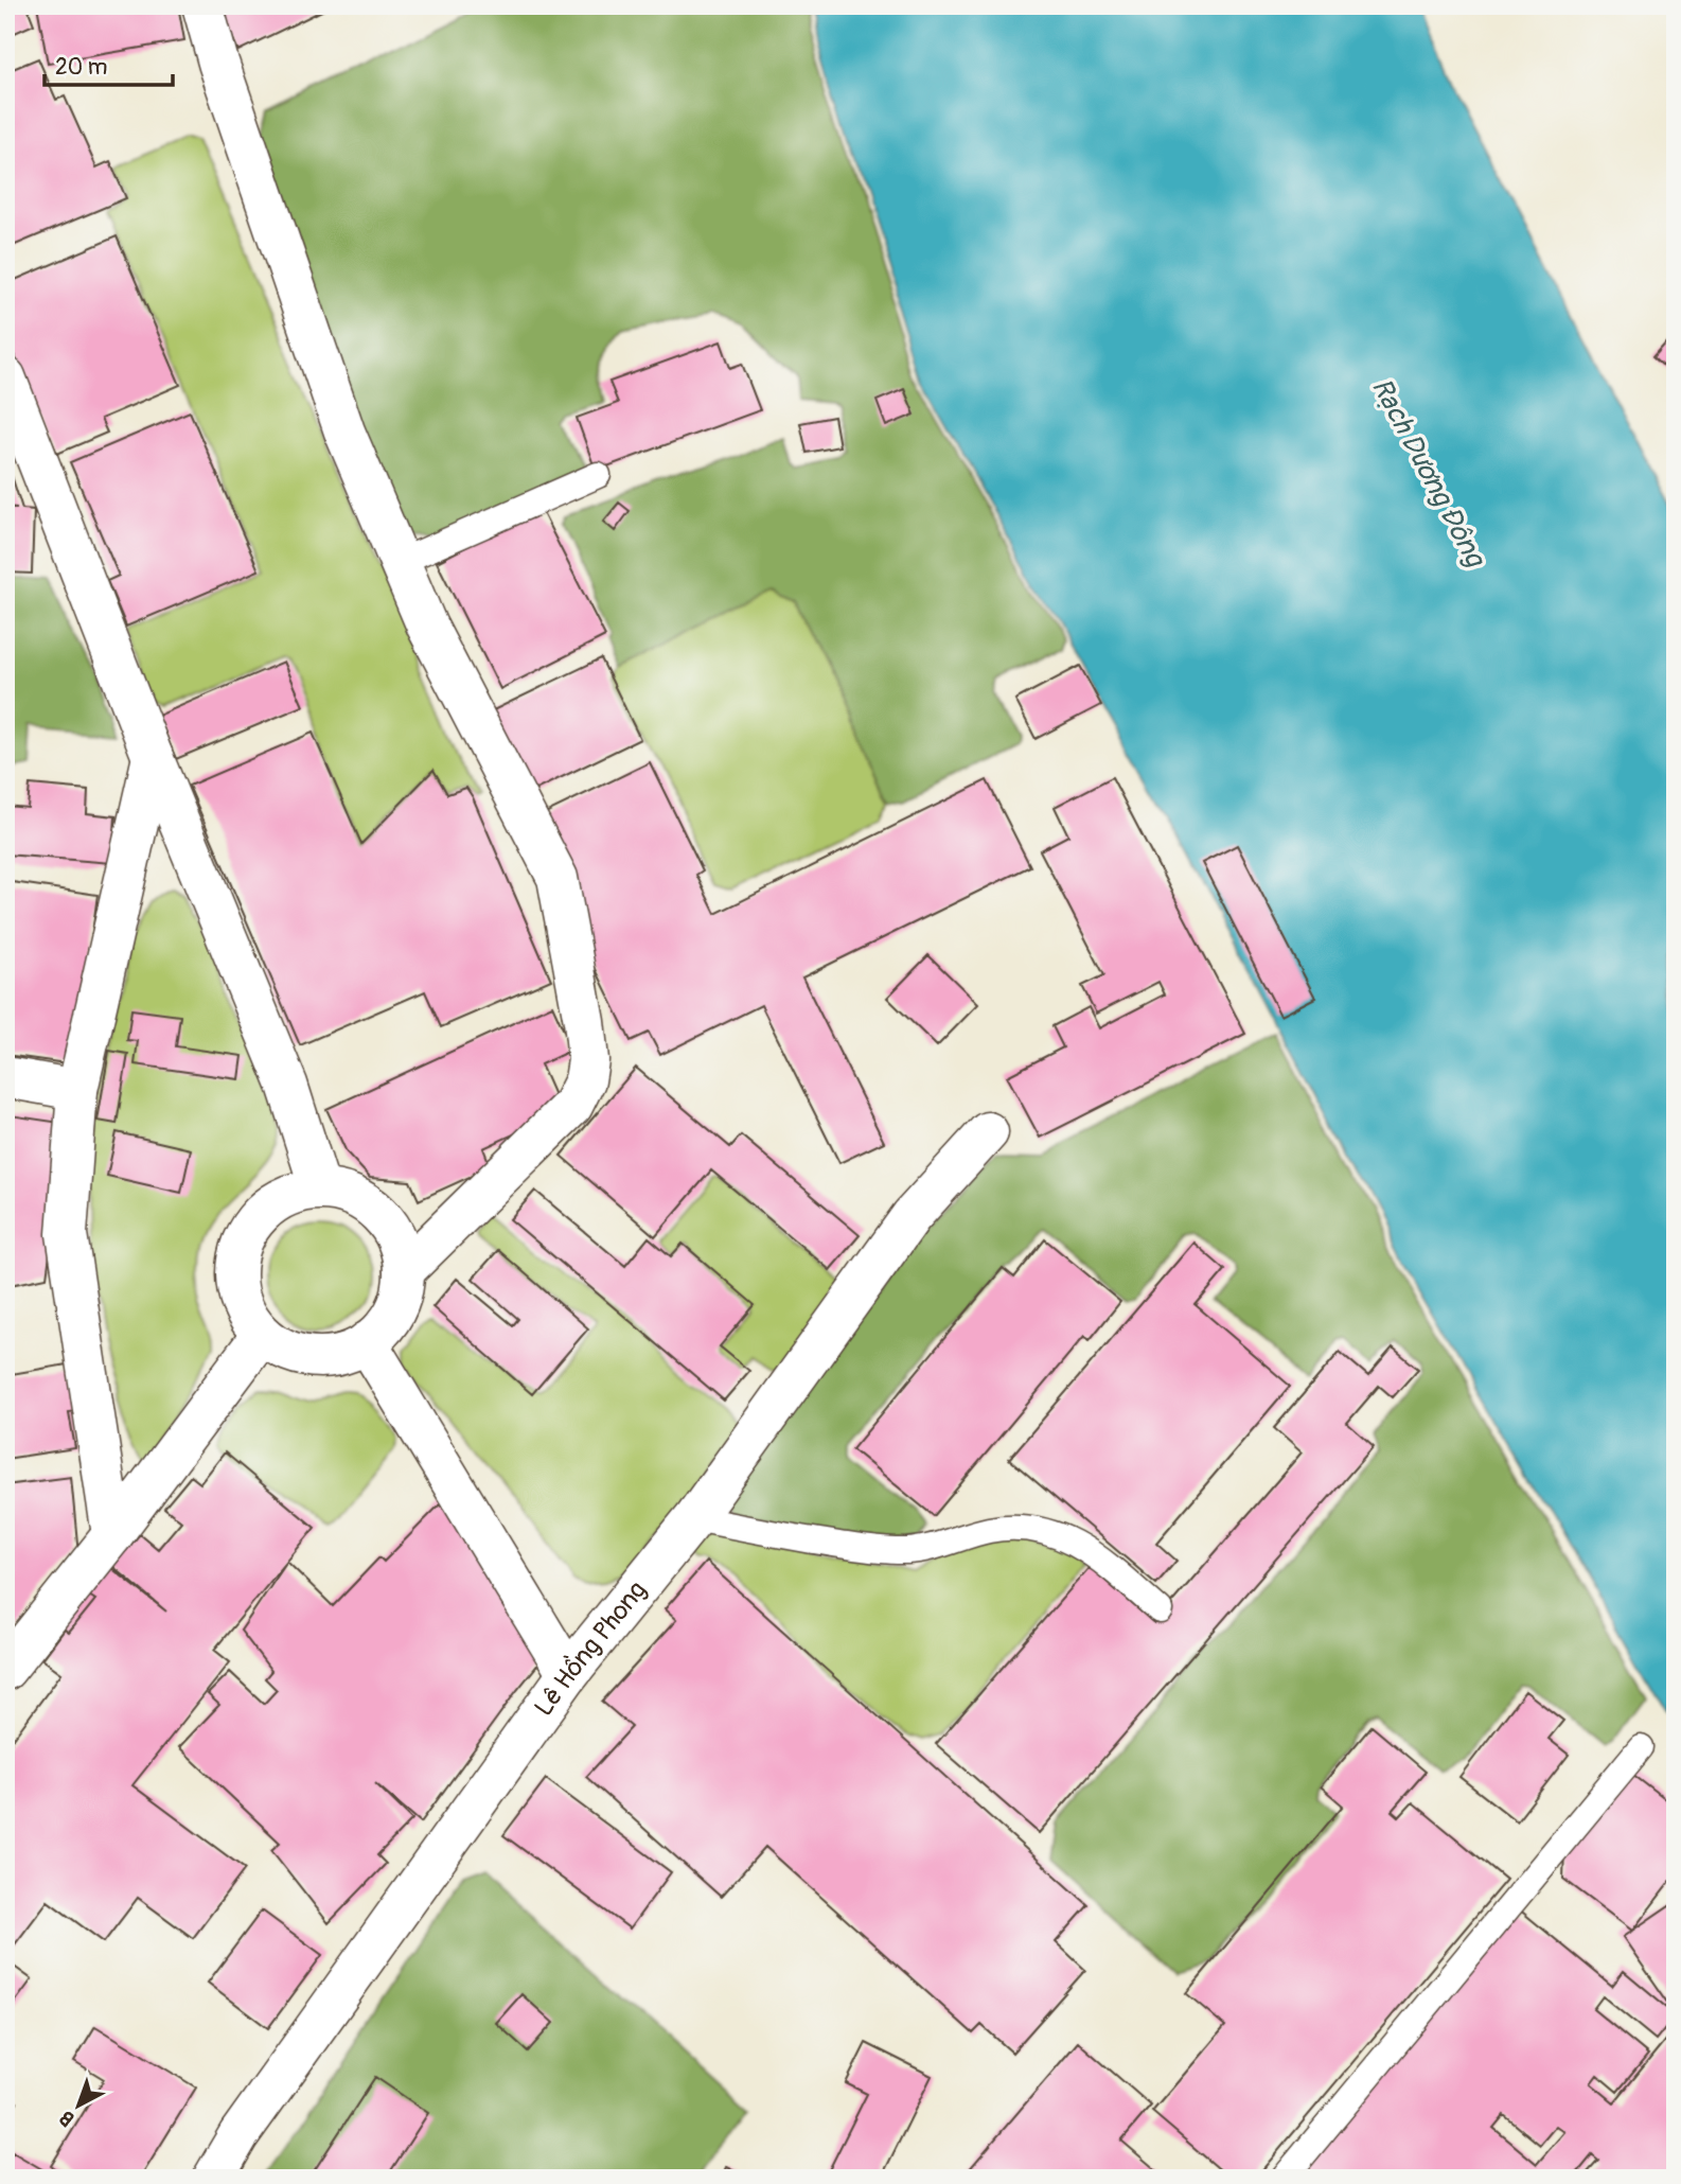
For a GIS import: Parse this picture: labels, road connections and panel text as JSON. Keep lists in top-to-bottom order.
{
  "streets": {
    "street": ["Lê Hồng Phong"]
  },
  "water": ["Rạch Dương Đông"],
  "scale_bar": "20 m",
  "north": "bottom left"
}
